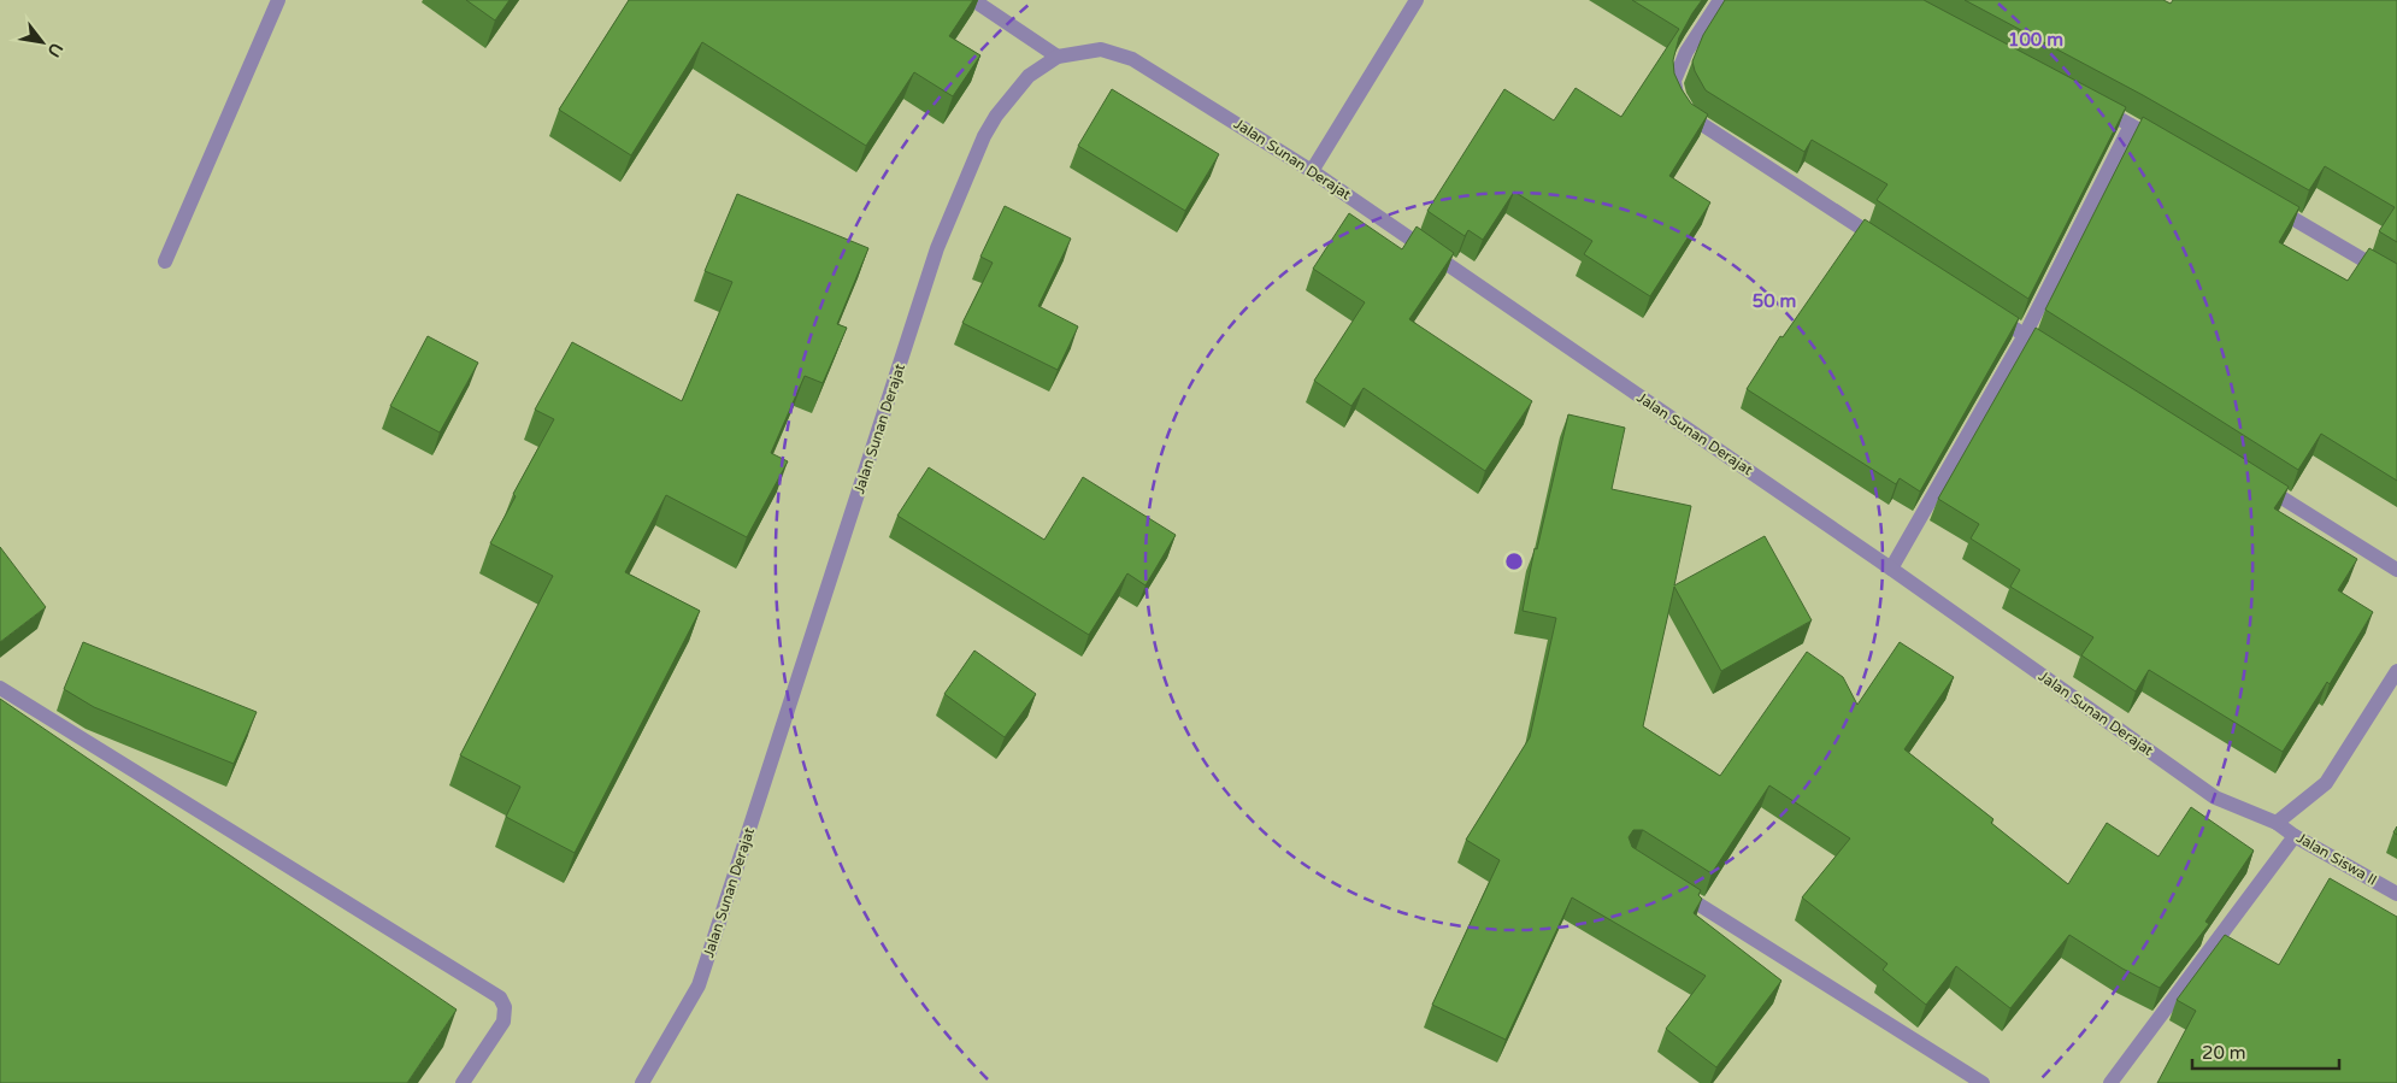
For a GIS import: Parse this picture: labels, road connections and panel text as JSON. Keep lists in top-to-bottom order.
{
  "streets": {
    "street": ["Jalan Sunan Derajat", "Jalan Siswa II"]
  },
  "crossings": [
    ["Jalan Sunan Derajat", "Jalan Siswa II"]
  ],
  "scale_bar": "20 m",
  "north": "bottom right",
  "rings": ["100 m", "50 m"]
}
